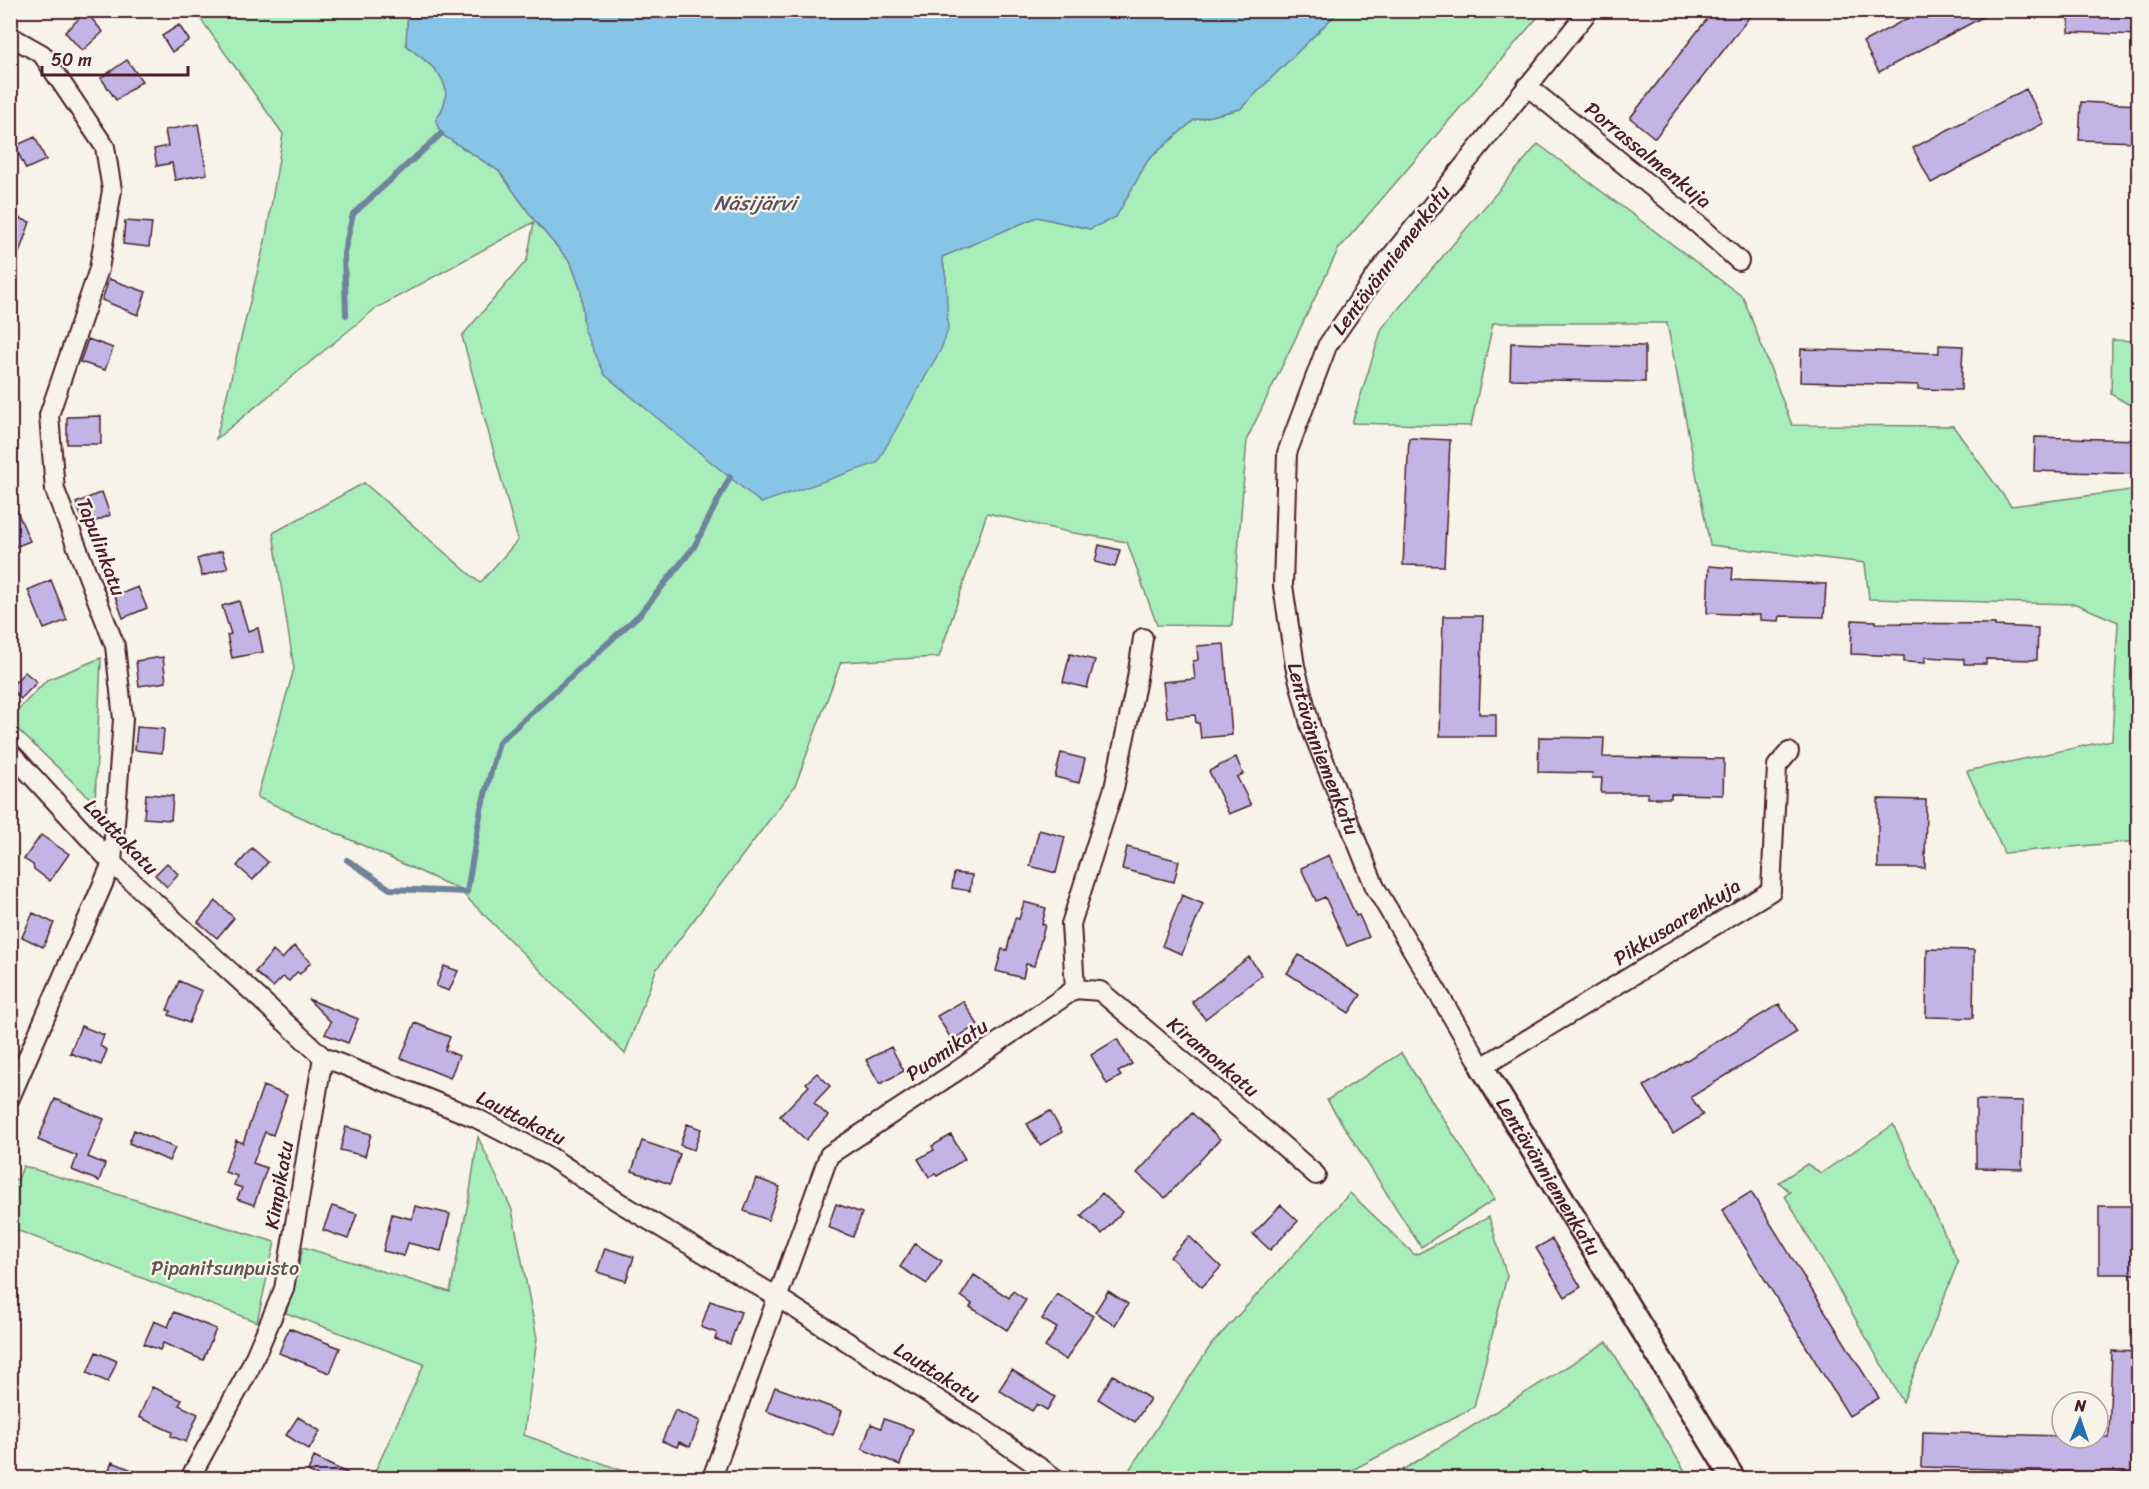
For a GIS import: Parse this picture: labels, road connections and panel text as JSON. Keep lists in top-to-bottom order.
{
  "streets": {
    "street": [
      "Porrassalmenkuja",
      "Lentävänniemenkatu",
      "Tapulinkatu",
      "Lauttakatu",
      "Pikkusaarenkuja",
      "Puomikatu",
      "Kiramonkatu",
      "Kimpikatu"
    ]
  },
  "crossings": [
    ["Porrassalmenkuja", "Lentävänniemenkatu"],
    ["Lentävänniemenkatu", "Pikkusaarenkuja"],
    ["Tapulinkatu", "Lauttakatu"],
    ["Lauttakatu", "Puomikatu"],
    ["Lauttakatu", "Kimpikatu"],
    ["Puomikatu", "Kiramonkatu"]
  ],
  "water": ["Näsijärvi"],
  "parks": ["Pipanitsunpuisto"],
  "scale_bar": "50 m",
  "north": "top"
}
